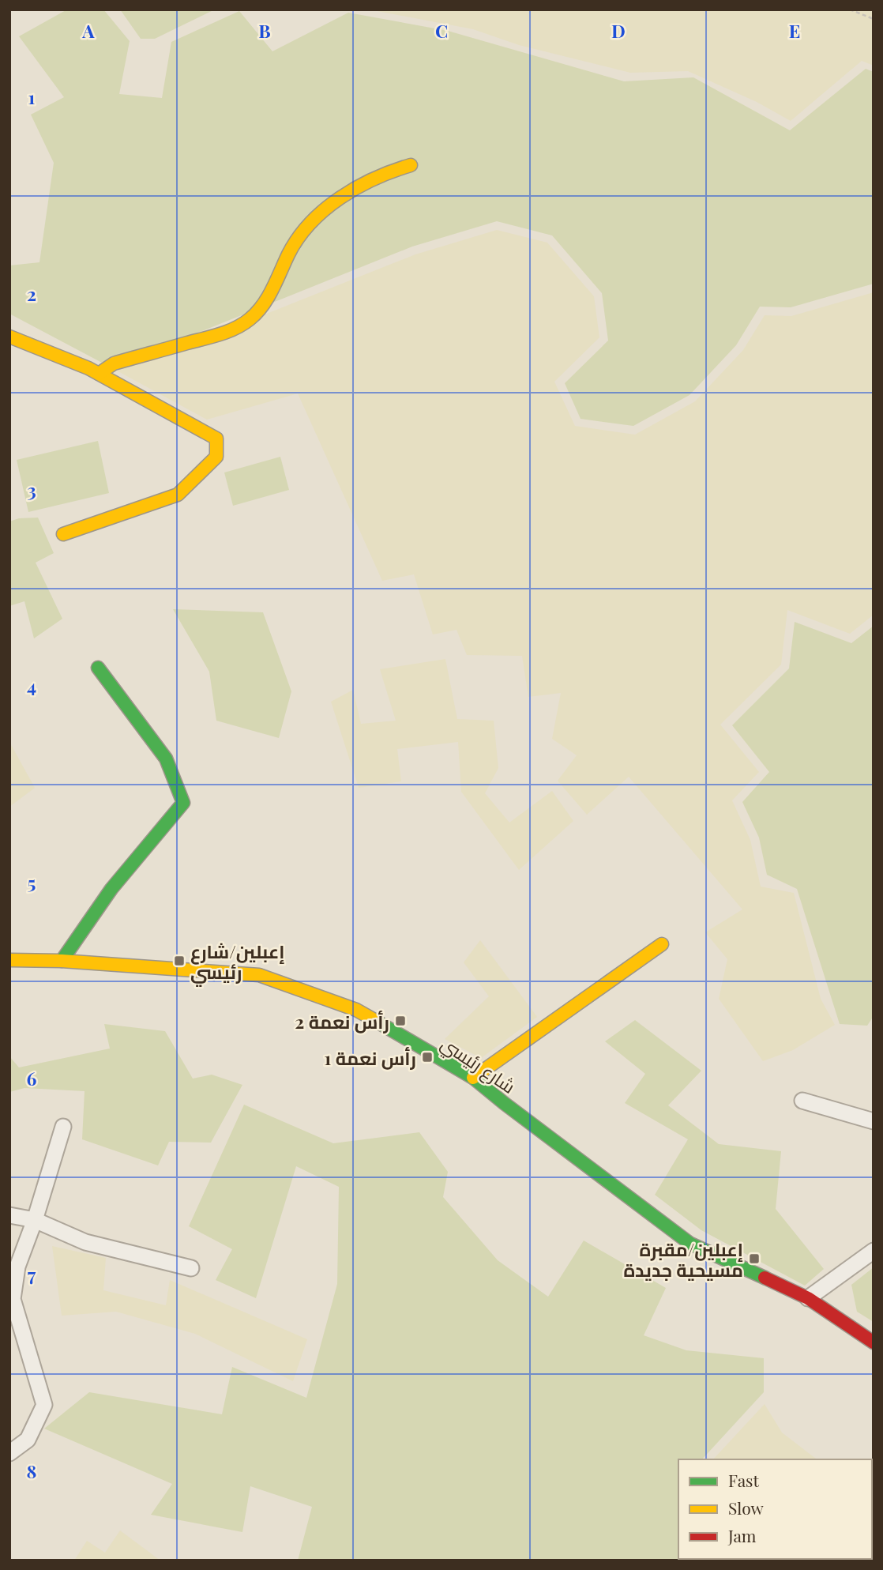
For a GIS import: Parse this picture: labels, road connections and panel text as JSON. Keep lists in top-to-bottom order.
{
  "streets": {
    "street": ["شارع رئيسي"]
  },
  "places": {
    "transit": [
      "إعبلين/شارع رئيسي",
      "رأس نعمة 2",
      "رأس نعمة 1",
      "إعبلين/مقبرة مسيحية جديدة"
    ]
  },
  "legend": ["Fast", "Slow", "Jam"],
  "grid": {
    "columns": [
      "A",
      "B",
      "C",
      "D",
      "E"
    ],
    "rows": [
      "1",
      "2",
      "3",
      "4",
      "5",
      "6",
      "7",
      "8"
    ]
  }
}
